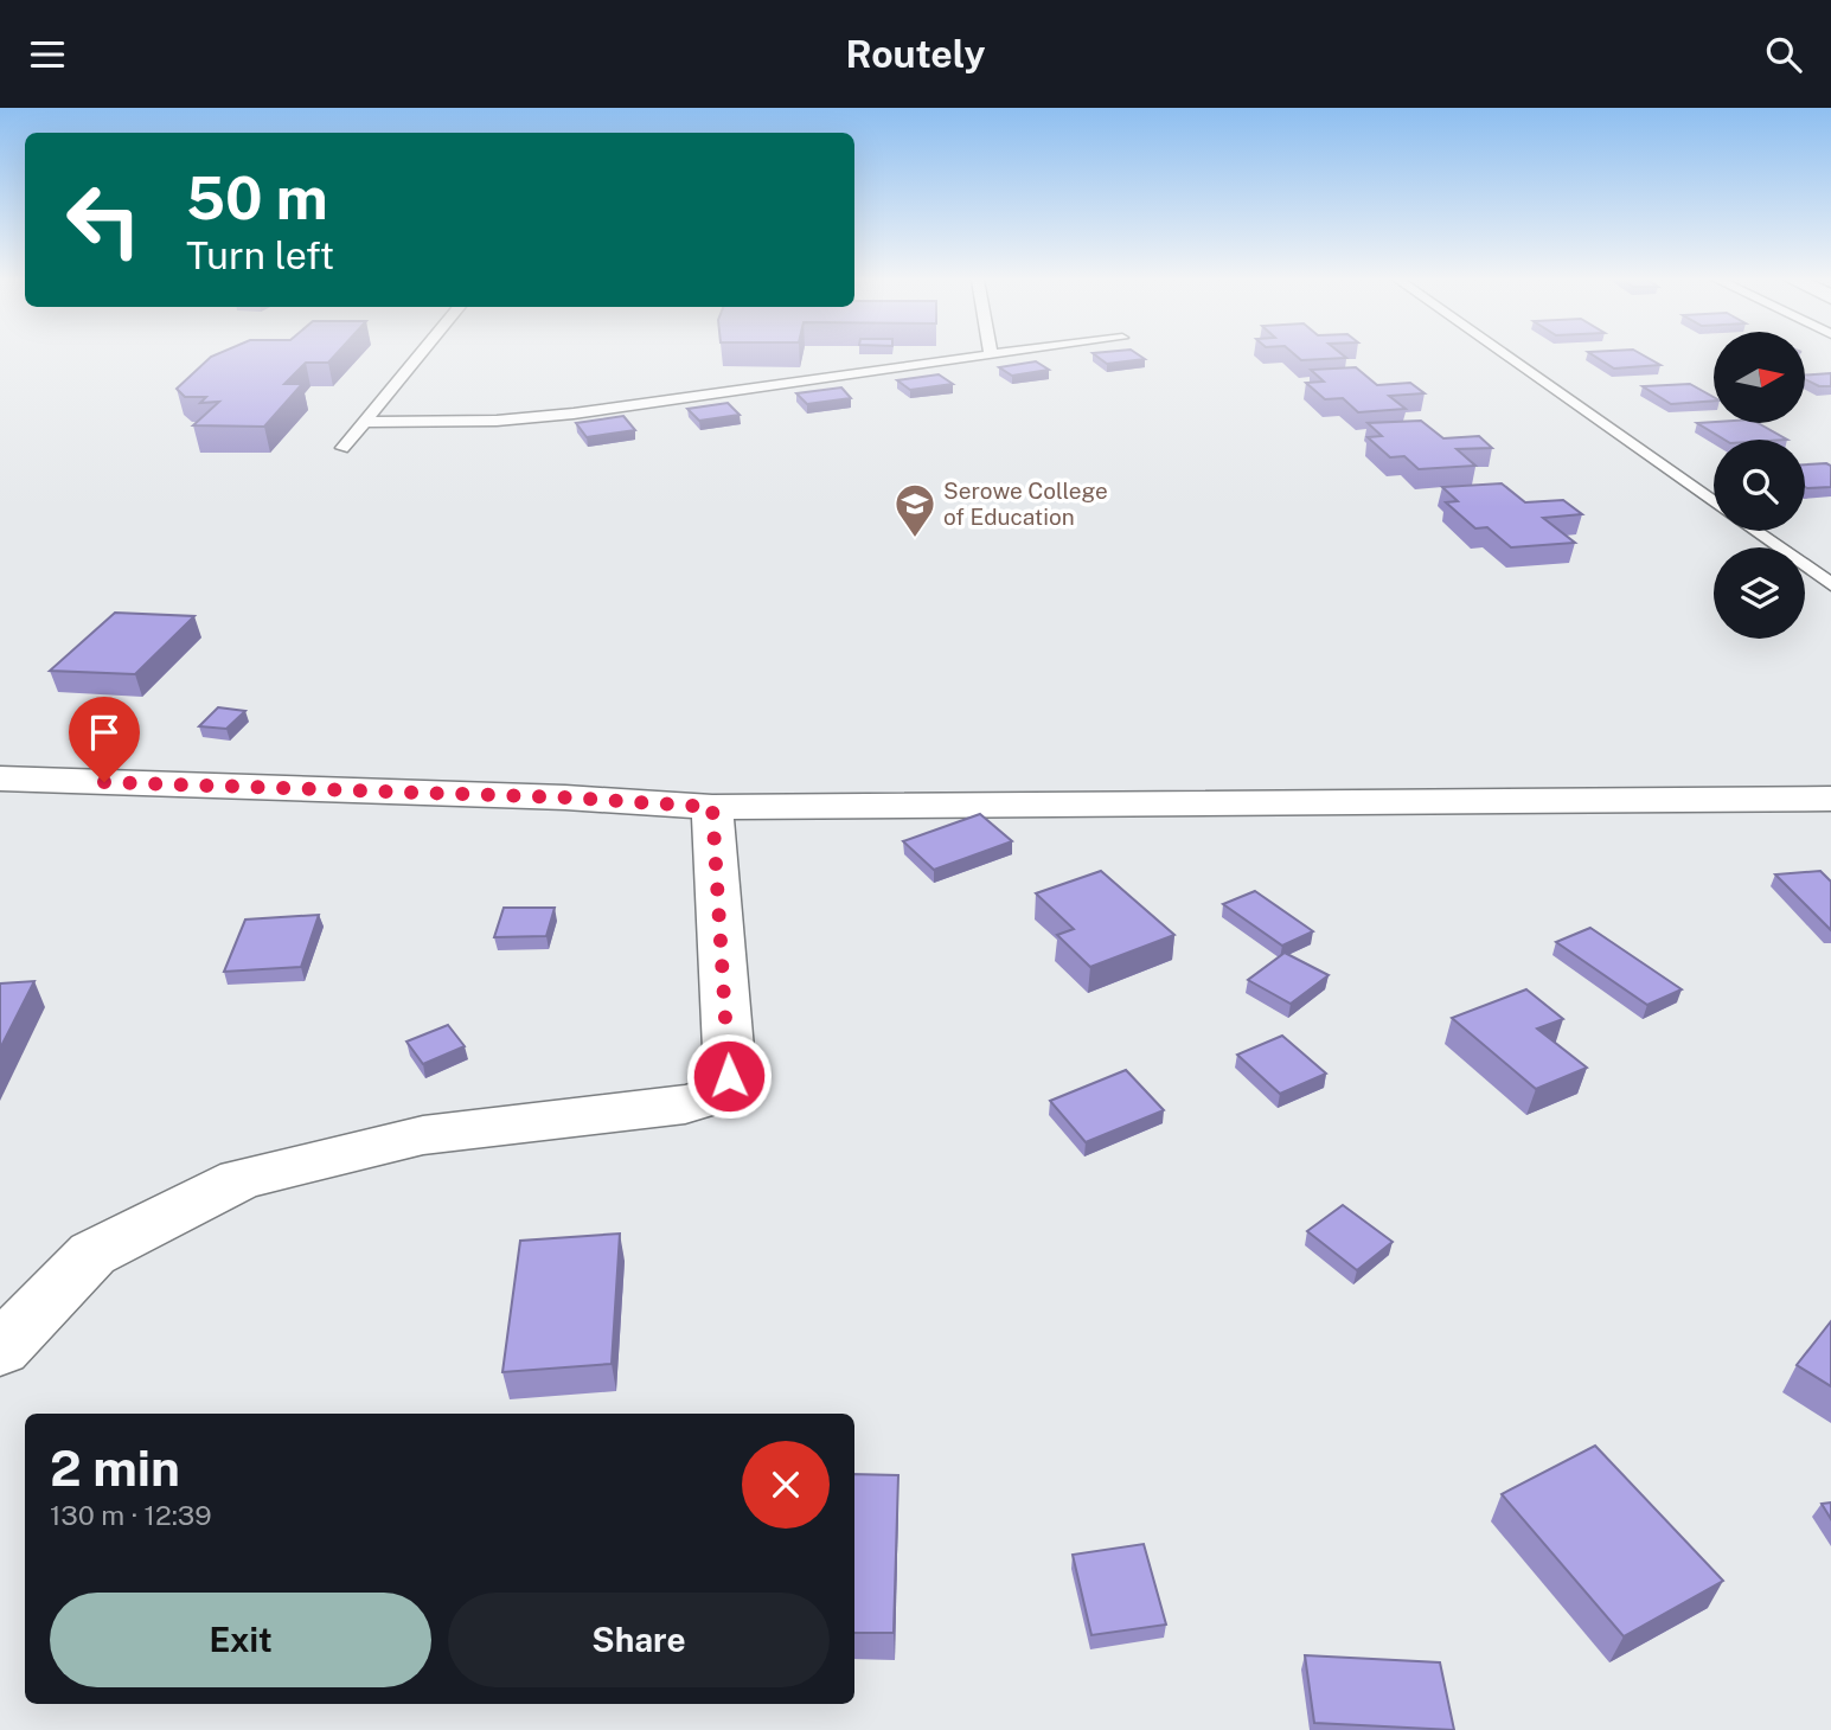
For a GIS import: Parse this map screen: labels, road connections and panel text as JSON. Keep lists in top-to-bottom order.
{
  "places": {
    "school or university": ["Serowe College of Education"]
  },
  "north": "right",
  "page": {
    "header": "Routely",
    "turn": ["50 m", "Turn left"],
    "heading": ["2 min", "130 m · 12:39"],
    "buttons": ["Exit", "Share"]
  }
}
